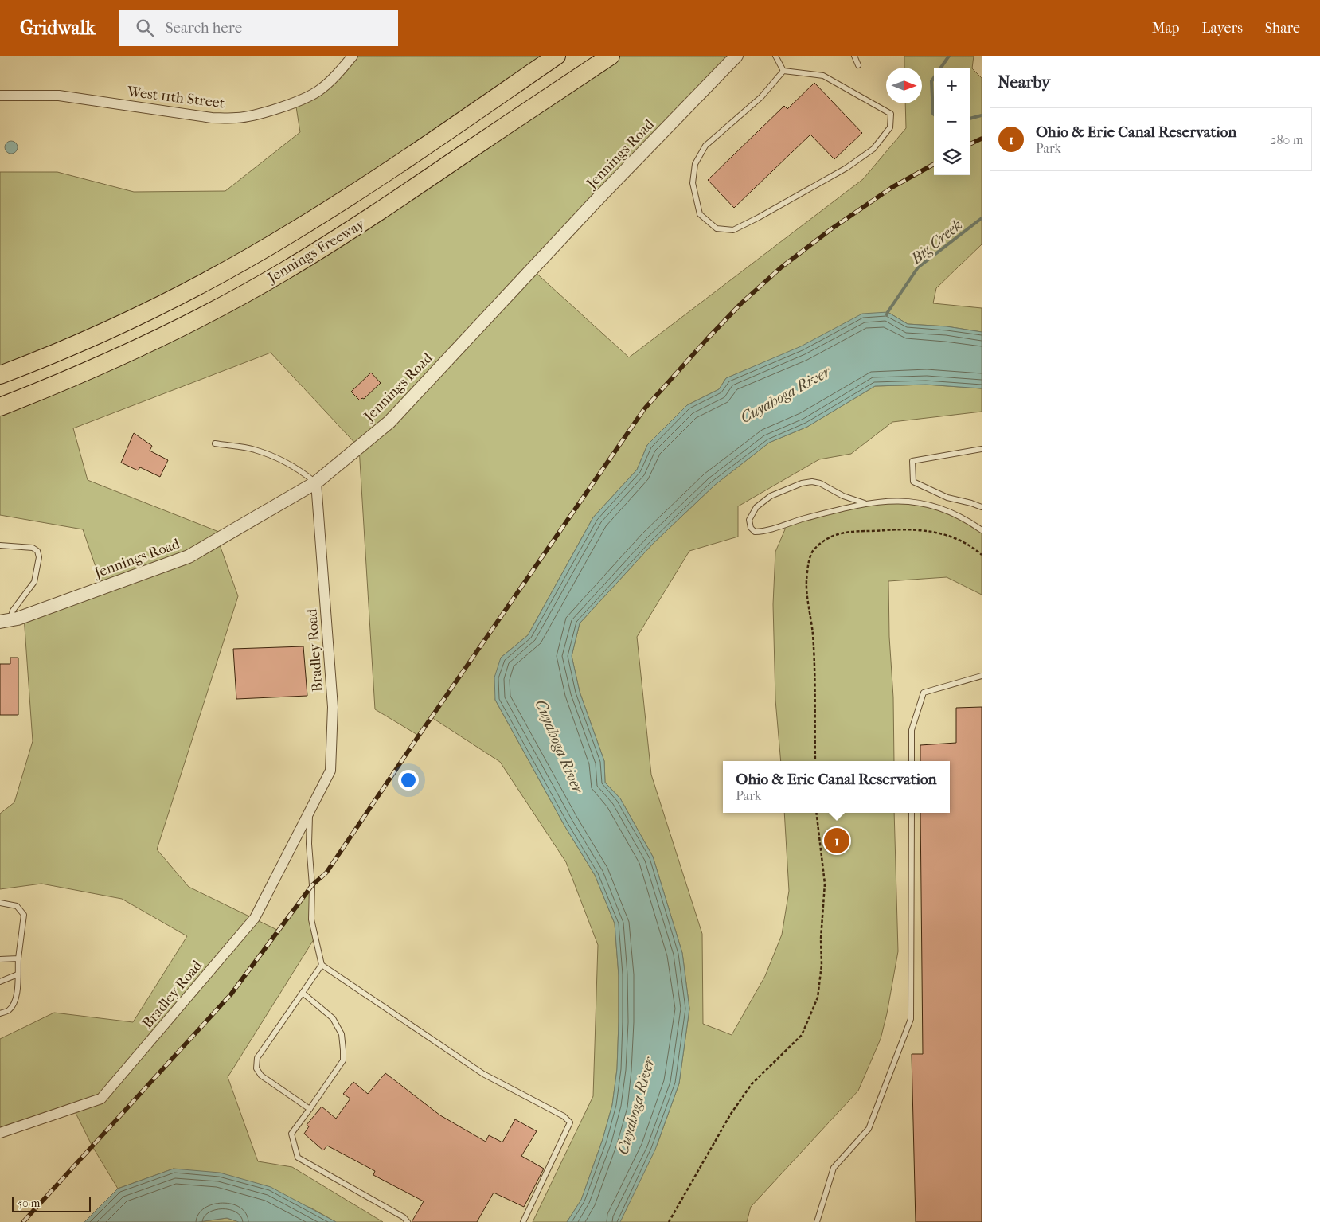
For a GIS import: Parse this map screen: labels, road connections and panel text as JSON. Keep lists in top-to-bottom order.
{
  "streets": {
    "highway": ["Jennings Freeway"],
    "street": ["West 11th Street", "Jennings Road", "Bradley Road"]
  },
  "crossings": [
    ["Jennings Road", "Bradley Road"]
  ],
  "water": ["Big Creek", "Cuyahoga River"],
  "scale_bar": "50 m",
  "north": "right",
  "page": {
    "header": "Gridwalk",
    "search": "Search here",
    "nav": ["Map", "Layers", "Share"],
    "heading": "Nearby",
    "map_buttons": ["+", "−"],
    "list": [
      {
        "mark": "1",
        "name": "Ohio & Erie Canal Reservation",
        "note": "Park",
        "value": "280 m"
      }
    ],
    "popup": ["Ohio & Erie Canal Reservation", "Park"],
    "pins": "1",
    "scale": "50 m"
  }
}
